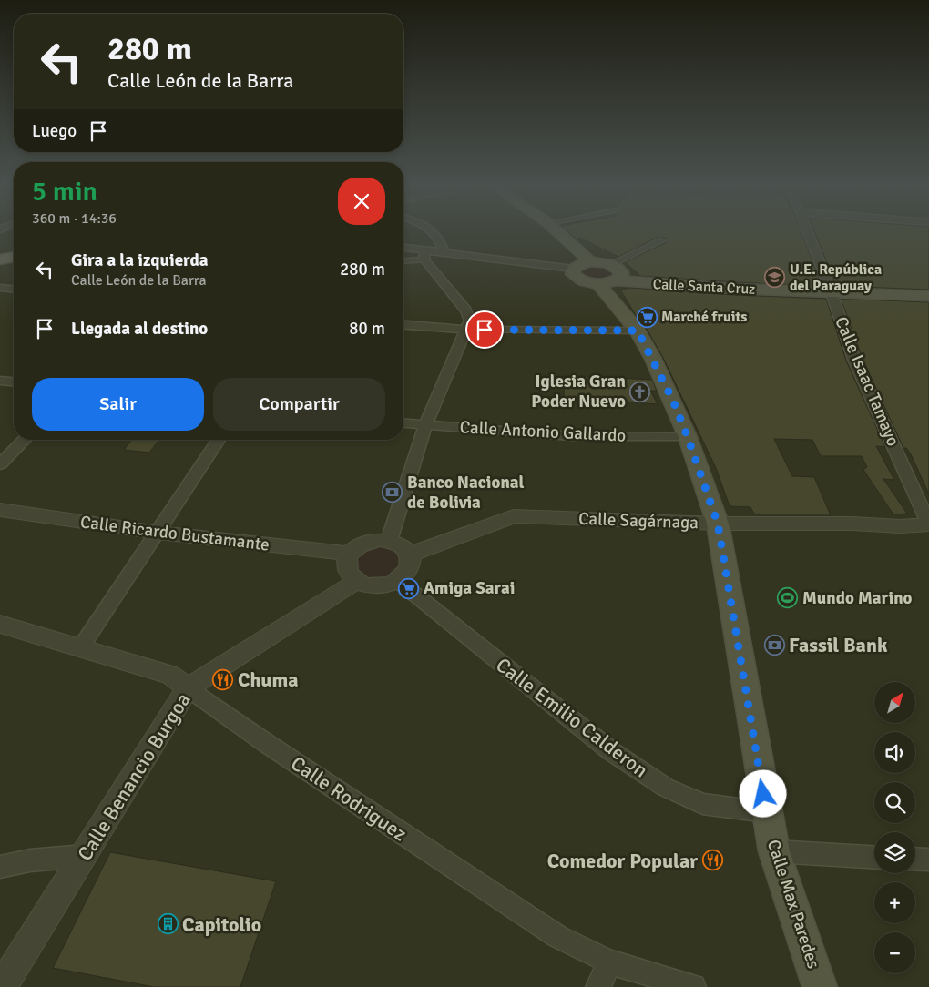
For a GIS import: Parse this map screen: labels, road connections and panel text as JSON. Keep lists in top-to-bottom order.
{
  "streets": {
    "main road": ["Calle Santa Cruz", "Calle Max Paredes"],
    "street": [
      "Calle Isaac Tamayo",
      "Calle Antonio Gallardo",
      "Calle Sagárnaga",
      "Calle Ricardo Bustamante",
      "Calle Emilio Calderon",
      "Calle Benancio Burgoa",
      "Calle Rodriguez"
    ]
  },
  "crossings": [
    ["Calle Santa Cruz", "Calle Isaac Tamayo"],
    ["Calle Santa Cruz", "Calle Max Paredes"],
    ["Calle Isaac Tamayo", "Calle Sagárnaga"],
    ["Calle Antonio Gallardo", "Calle Max Paredes"],
    ["Calle Sagárnaga", "Calle Ricardo Bustamante"],
    ["Calle Sagárnaga", "Calle Emilio Calderon"],
    ["Calle Sagárnaga", "Calle Benancio Burgoa"],
    ["Calle Sagárnaga", "Calle Max Paredes"],
    ["Calle Ricardo Bustamante", "Calle Emilio Calderon"],
    ["Calle Ricardo Bustamante", "Calle Benancio Burgoa"],
    ["Calle Emilio Calderon", "Calle Benancio Burgoa"],
    ["Calle Emilio Calderon", "Calle Max Paredes"],
    ["Calle Benancio Burgoa", "Calle Rodriguez"]
  ],
  "places": {
    "school or university": ["U.E. República del Paraguay"],
    "supermarket": ["Marché fruits", "Amiga Sarai"],
    "church": ["Iglesia Gran Poder Nuevo"],
    "bank": ["Banco Nacional de Bolivia", "Fassil Bank"],
    "sports": ["Mundo Marino"],
    "restaurant": ["Chuma", "Comedor Popular"],
    "building": ["Capitolio"]
  },
  "north": "top right",
  "page": {
    "turn": ["280 m", "Calle León de la Barra"],
    "then": "Luego",
    "heading": ["5 min", "360 m · 14:36"],
    "list": [
      {
        "name": "Gira a la izquierda",
        "note": "Calle León de la Barra",
        "value": "280 m"
      },
      {
        "name": "Llegada al destino",
        "value": "80 m"
      }
    ],
    "buttons": ["Salir", "Compartir"],
    "map_buttons": ["+", "−"]
  }
}
